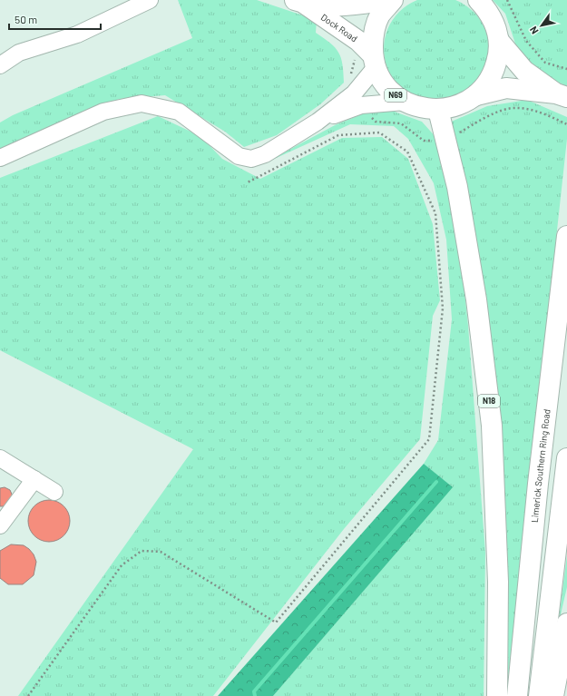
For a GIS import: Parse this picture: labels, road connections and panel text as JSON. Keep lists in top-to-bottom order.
{
  "streets": {
    "main road": [
      "Dock Road",
      "N69",
      "N18",
      "Limerick Southern Ring Road"
    ]
  },
  "crossings": [
    ["Dock Road", "N69"],
    ["N69", "N18"]
  ],
  "scale_bar": "50 m",
  "north": "bottom left"
}
